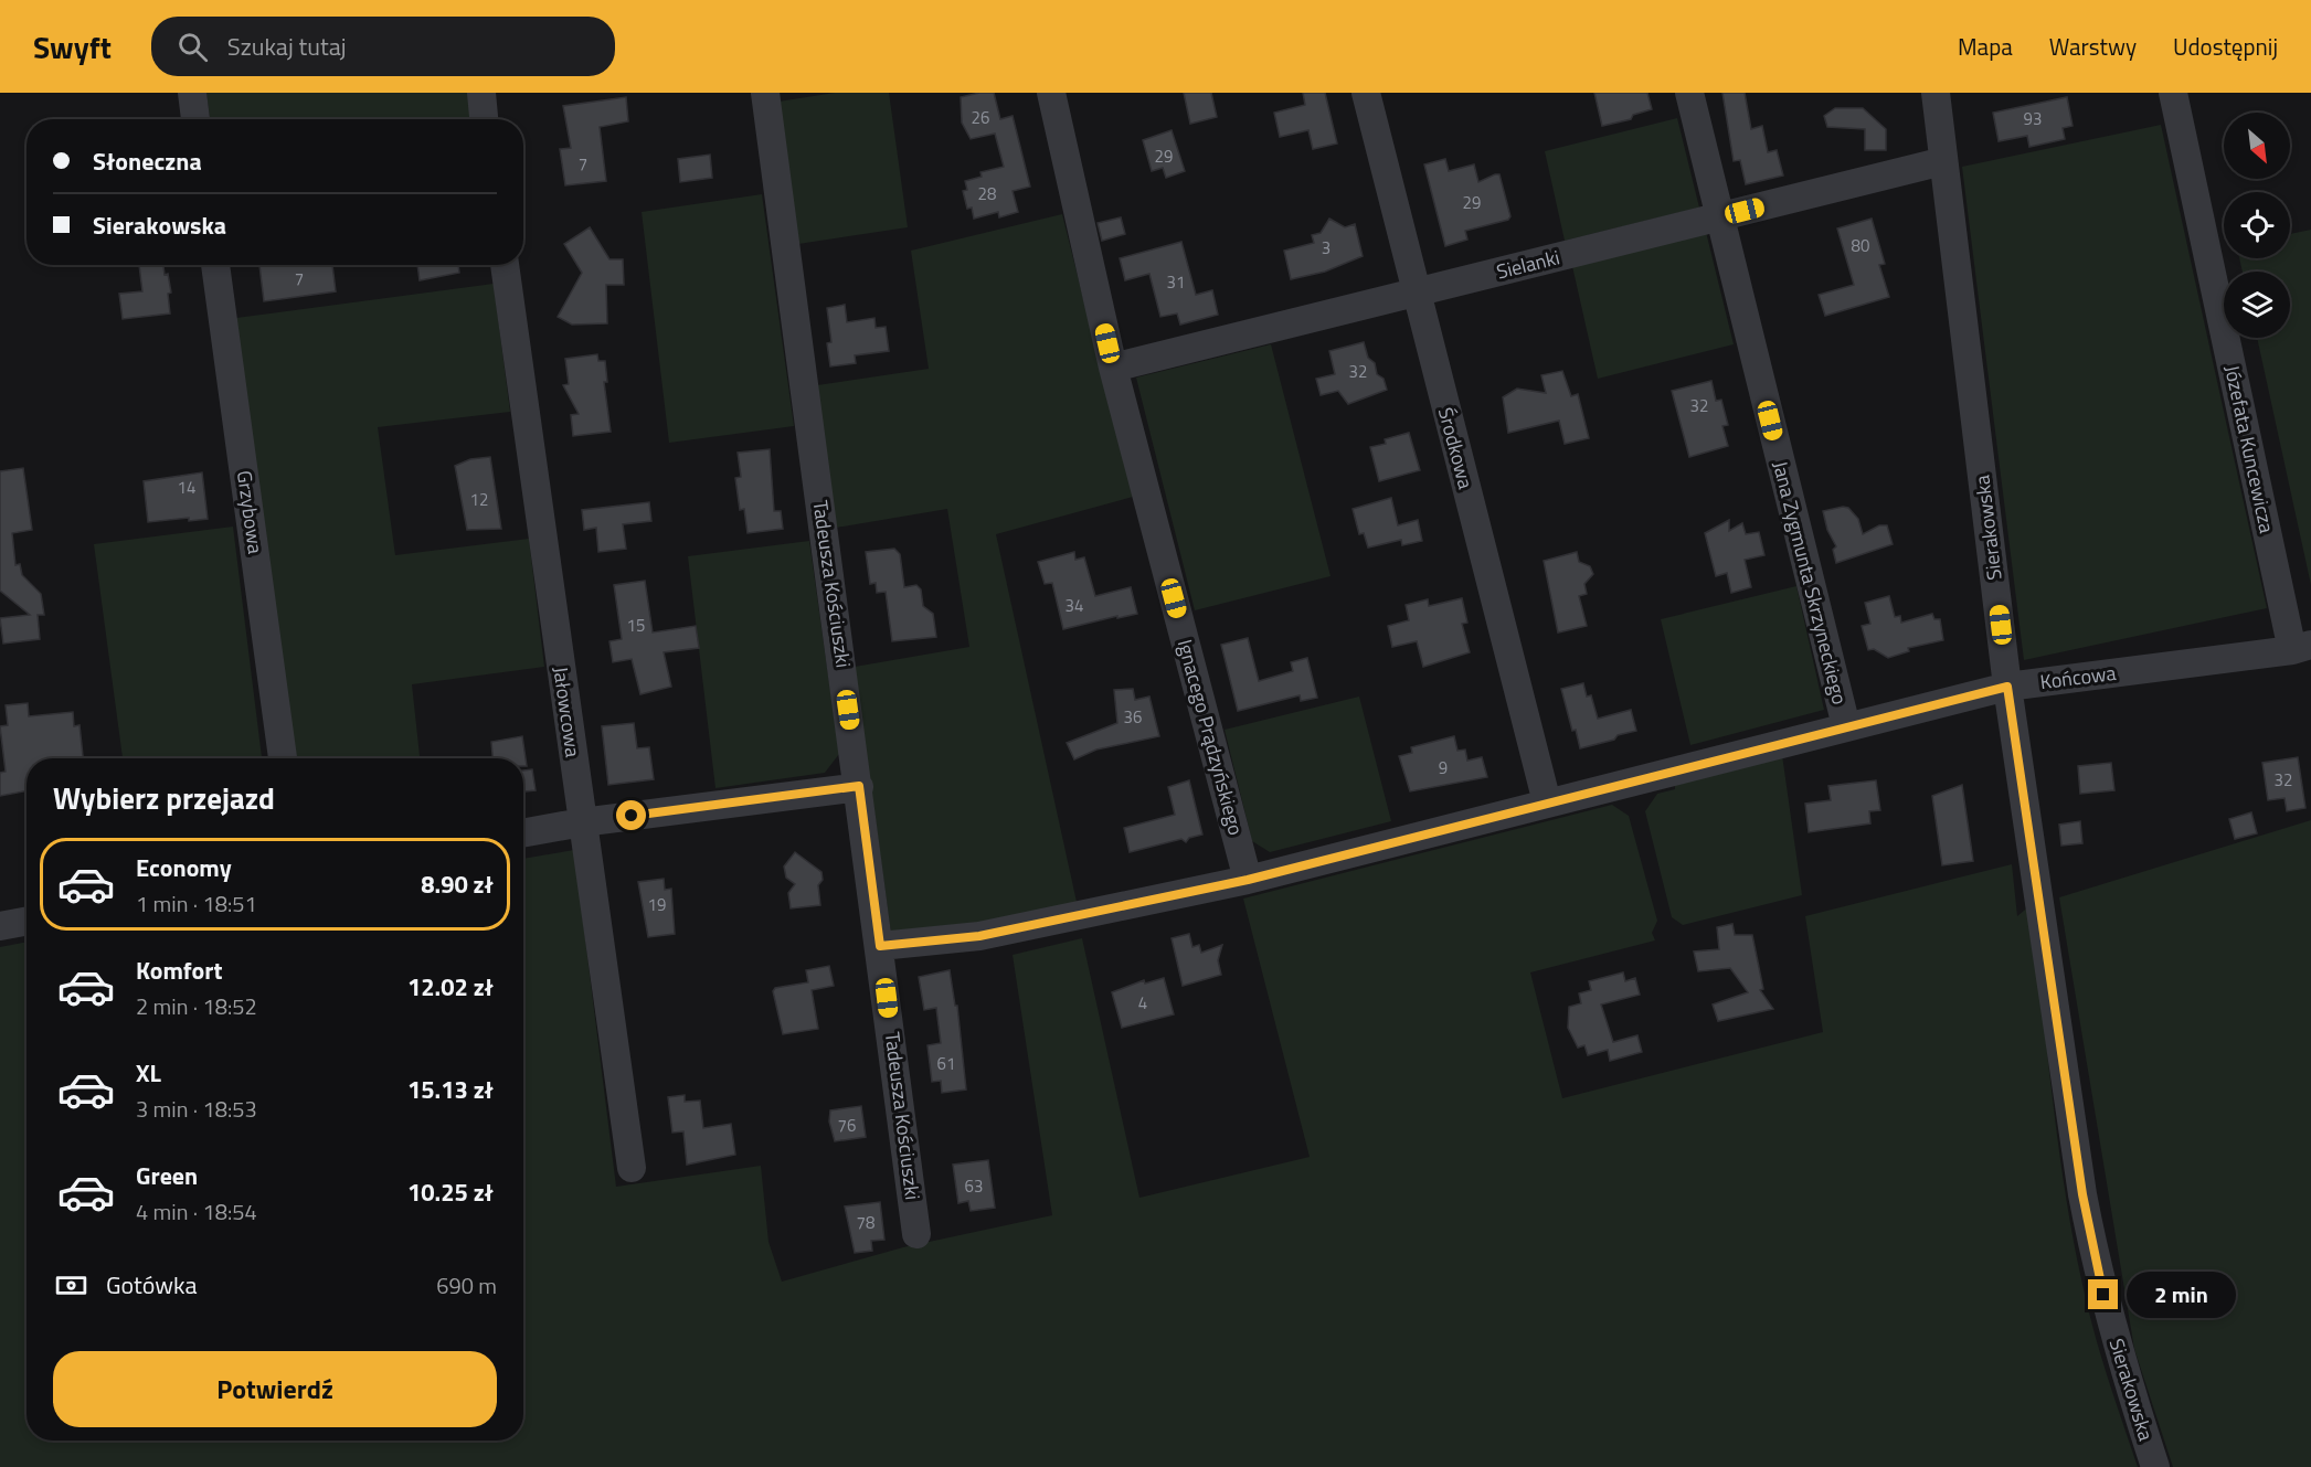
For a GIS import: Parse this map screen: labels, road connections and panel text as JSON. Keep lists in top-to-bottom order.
{
  "streets": {
    "street": [
      "Sielanki",
      "Środkowa",
      "Józefata Kuncewicza",
      "Grzybowa",
      "Sierakowska",
      "Jana Zygmunta Skrzyneckiego",
      "Tadeusza Kościuszki",
      "Końcowa",
      "Jałowcowa",
      "Ignacego Prądzyńskiego"
    ]
  },
  "crossings": [
    ["Sielanki", "Środkowa"],
    ["Sielanki", "Sierakowska"],
    ["Sielanki", "Jana Zygmunta Skrzyneckiego"],
    ["Sielanki", "Ignacego Prądzyńskiego"],
    ["Środkowa", "Końcowa"],
    ["Józefata Kuncewicza", "Końcowa"],
    ["Sierakowska", "Końcowa"],
    ["Jana Zygmunta Skrzyneckiego", "Końcowa"],
    ["Tadeusza Kościuszki", "Końcowa"],
    ["Końcowa", "Ignacego Prądzyńskiego"]
  ],
  "house_numbers": [
    "26",
    "93",
    "29",
    "7",
    "28",
    "29",
    "80",
    "3",
    "7",
    "31",
    "32",
    "32",
    "14",
    "12",
    "34",
    "15",
    "36",
    "9",
    "32",
    "19",
    "4",
    "61",
    "76",
    "63",
    "78"
  ],
  "north": "bottom right",
  "page": {
    "header": "Swyft",
    "search": "Szukaj tutaj",
    "nav": ["Mapa", "Warstwy", "Udostępnij"],
    "banner": ["Słoneczna", "Sierakowska"],
    "heading": "Wybierz przejazd",
    "list": [
      {
        "name": "Economy",
        "note": "1 min · 18:51",
        "value": "8.90 zł"
      },
      {
        "name": "Komfort",
        "note": "2 min · 18:52",
        "value": "12.02 zł"
      },
      {
        "name": "XL",
        "note": "3 min · 18:53",
        "value": "15.13 zł"
      },
      {
        "name": "Green",
        "note": "4 min · 18:54",
        "value": "10.25 zł"
      }
    ],
    "pay": ["Gotówka", "690 m"],
    "bubble": "2 min",
    "buttons": "Potwierdź"
  }
}
